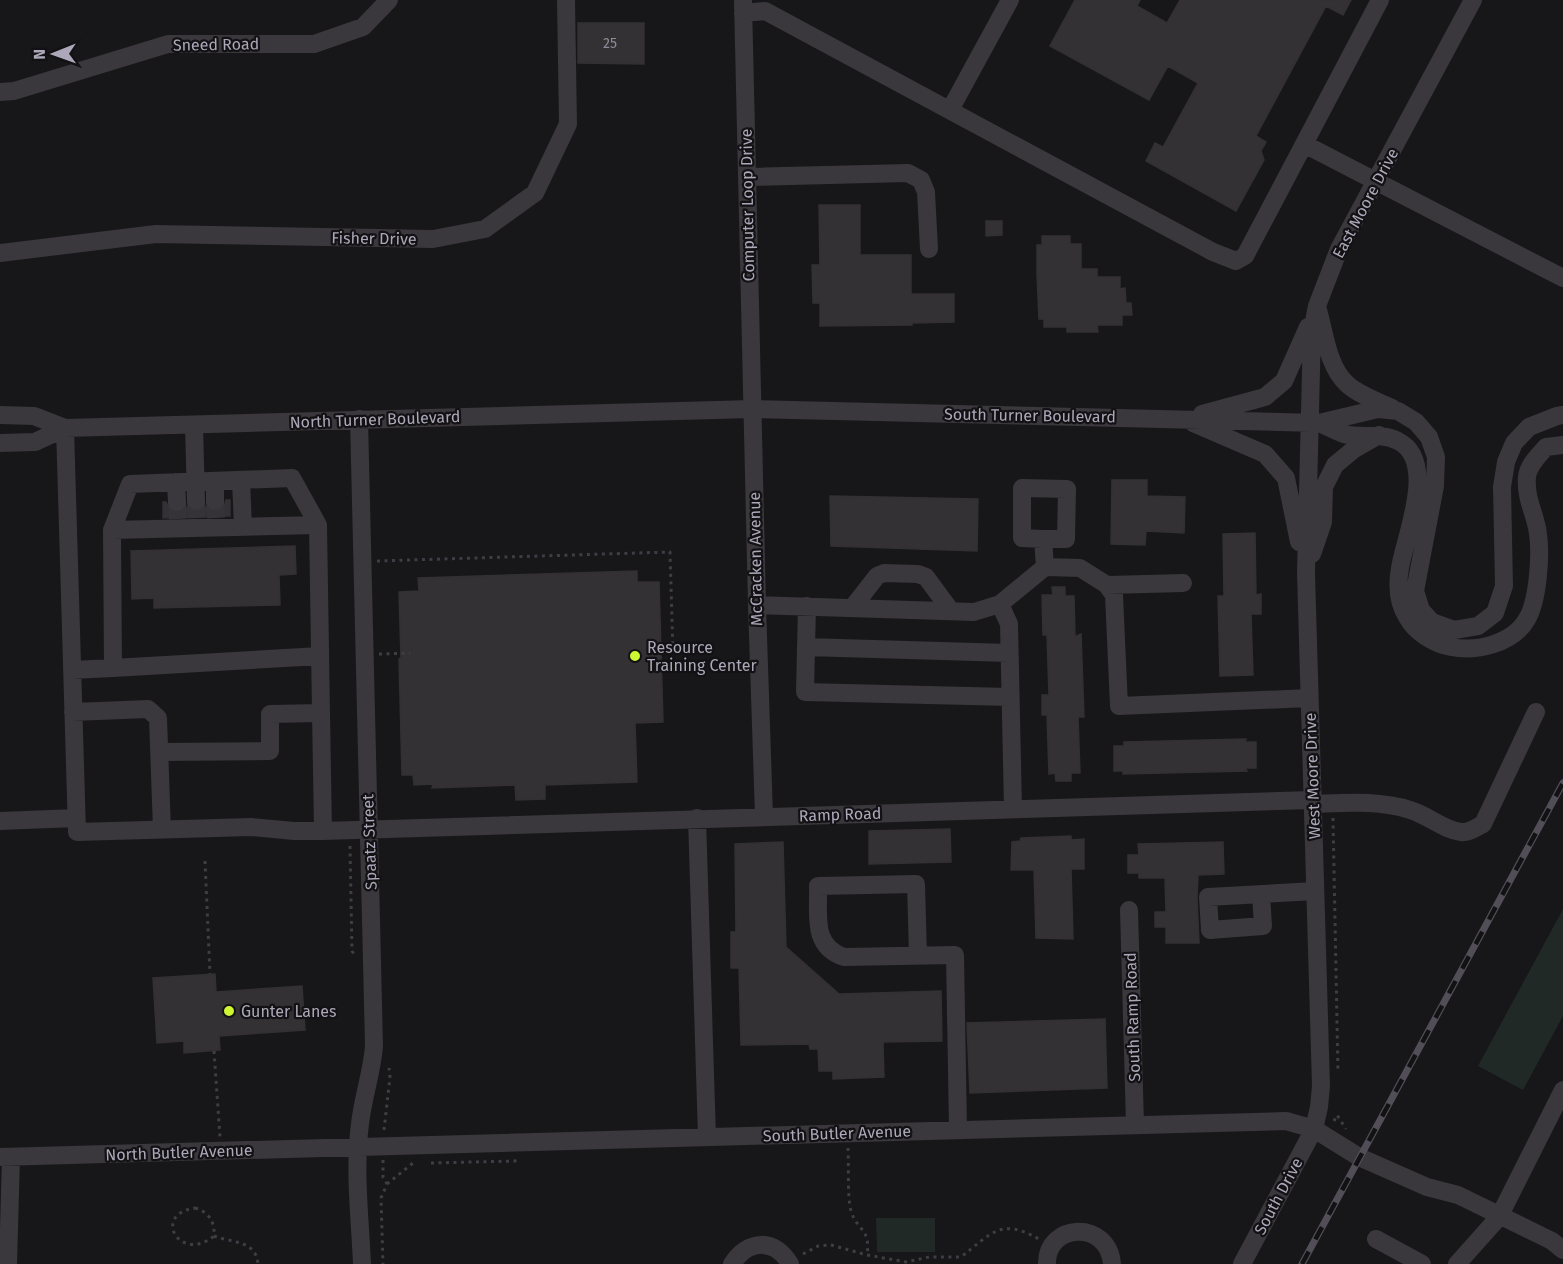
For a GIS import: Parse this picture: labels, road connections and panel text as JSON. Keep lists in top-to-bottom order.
{
  "streets": {
    "street": [
      "Sneed Road",
      "East Moore Drive",
      "Computer Loop Drive",
      "Fisher Drive",
      "South Turner Boulevard",
      "North Turner Boulevard",
      "McCracken Avenue",
      "West Moore Drive",
      "Ramp Road",
      "Spaatz Street",
      "South Ramp Road",
      "South Butler Avenue",
      "North Butler Avenue",
      "South Drive"
    ]
  },
  "crossings": [
    ["East Moore Drive", "South Turner Boulevard"],
    ["East Moore Drive", "West Moore Drive"],
    ["Computer Loop Drive", "South Turner Boulevard"],
    ["Computer Loop Drive", "North Turner Boulevard"],
    ["Computer Loop Drive", "McCracken Avenue"],
    ["South Turner Boulevard", "North Turner Boulevard"],
    ["South Turner Boulevard", "McCracken Avenue"],
    ["South Turner Boulevard", "West Moore Drive"],
    ["North Turner Boulevard", "McCracken Avenue"],
    ["North Turner Boulevard", "Spaatz Street"],
    ["McCracken Avenue", "Ramp Road"],
    ["West Moore Drive", "Ramp Road"],
    ["West Moore Drive", "South Butler Avenue"],
    ["West Moore Drive", "South Drive"],
    ["Ramp Road", "Spaatz Street"],
    ["Spaatz Street", "South Butler Avenue"],
    ["Spaatz Street", "North Butler Avenue"],
    ["South Ramp Road", "South Butler Avenue"],
    ["South Butler Avenue", "North Butler Avenue"],
    ["South Butler Avenue", "South Drive"]
  ],
  "places": ["Resource Training Center", "Gunter Lanes"],
  "house_numbers": ["25"],
  "north": "left"
}
